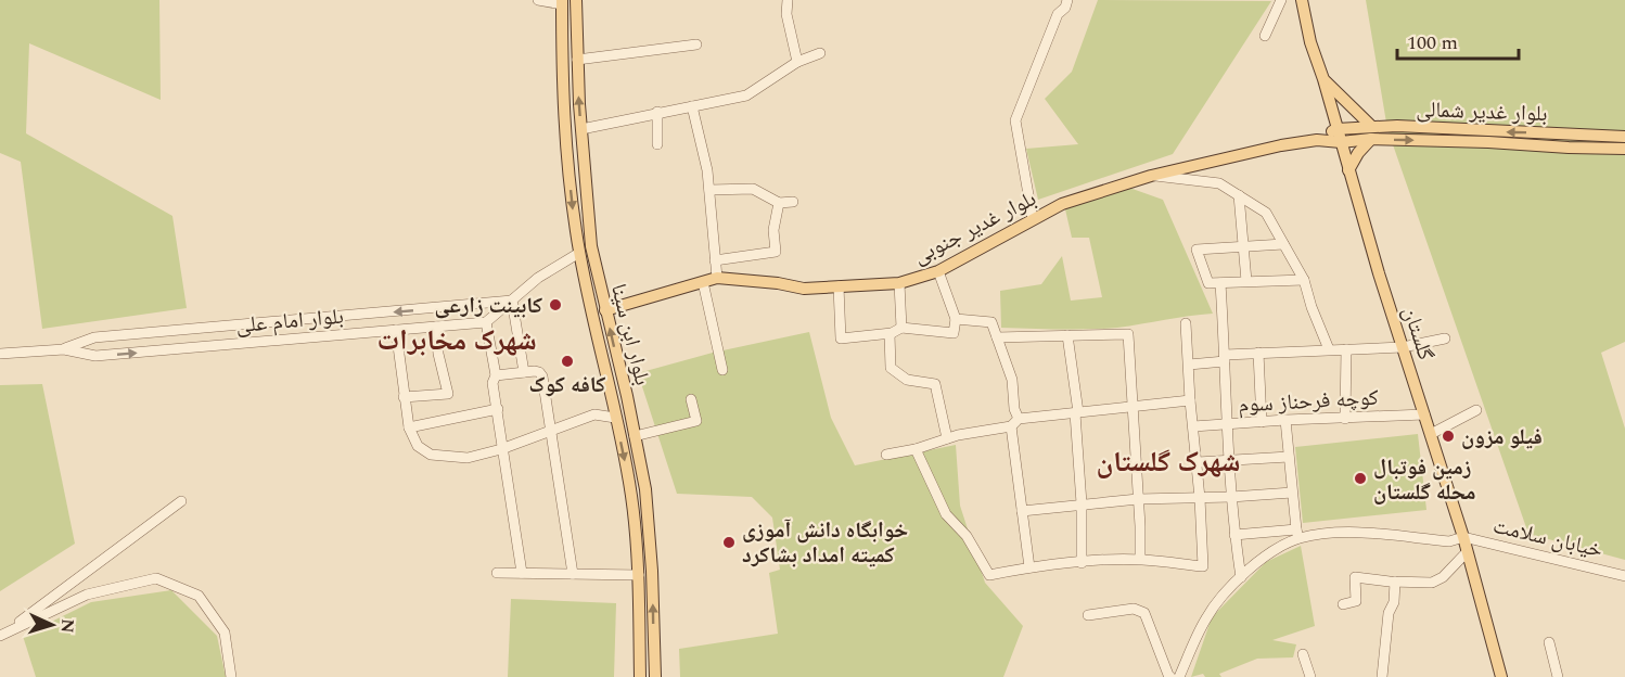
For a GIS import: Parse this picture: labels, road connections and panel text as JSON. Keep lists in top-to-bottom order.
{
  "streets": {
    "main road": [
      "بلوار غدیر شمالی",
      "بلوار غدیر جنوبی",
      "گلستان",
      "بلوار ابن سینا"
    ],
    "street": ["بلوار امام علی", "کوچه فرحناز سوم", "خیابان سلامت"]
  },
  "crossings": [
    ["بلوار غدیر شمالی", "بلوار غدیر جنوبی"],
    ["بلوار غدیر شمالی", "گلستان"],
    ["بلوار غدیر جنوبی", "گلستان"],
    ["بلوار غدیر جنوبی", "بلوار ابن سینا"],
    ["گلستان", "کوچه فرحناز سوم"],
    ["گلستان", "خیابان سلامت"]
  ],
  "districts": ["شهرک مخابرات", "شهرک گلستان"],
  "places": [
    "کابینت زارعی",
    "کافه کوک",
    "فیلو مزون",
    "زمین فوتبال محله گلستان",
    "خوابگاه دانش آموزی کمیته امداد بشاکرد"
  ],
  "scale_bar": "100 m",
  "north": "right"
}
